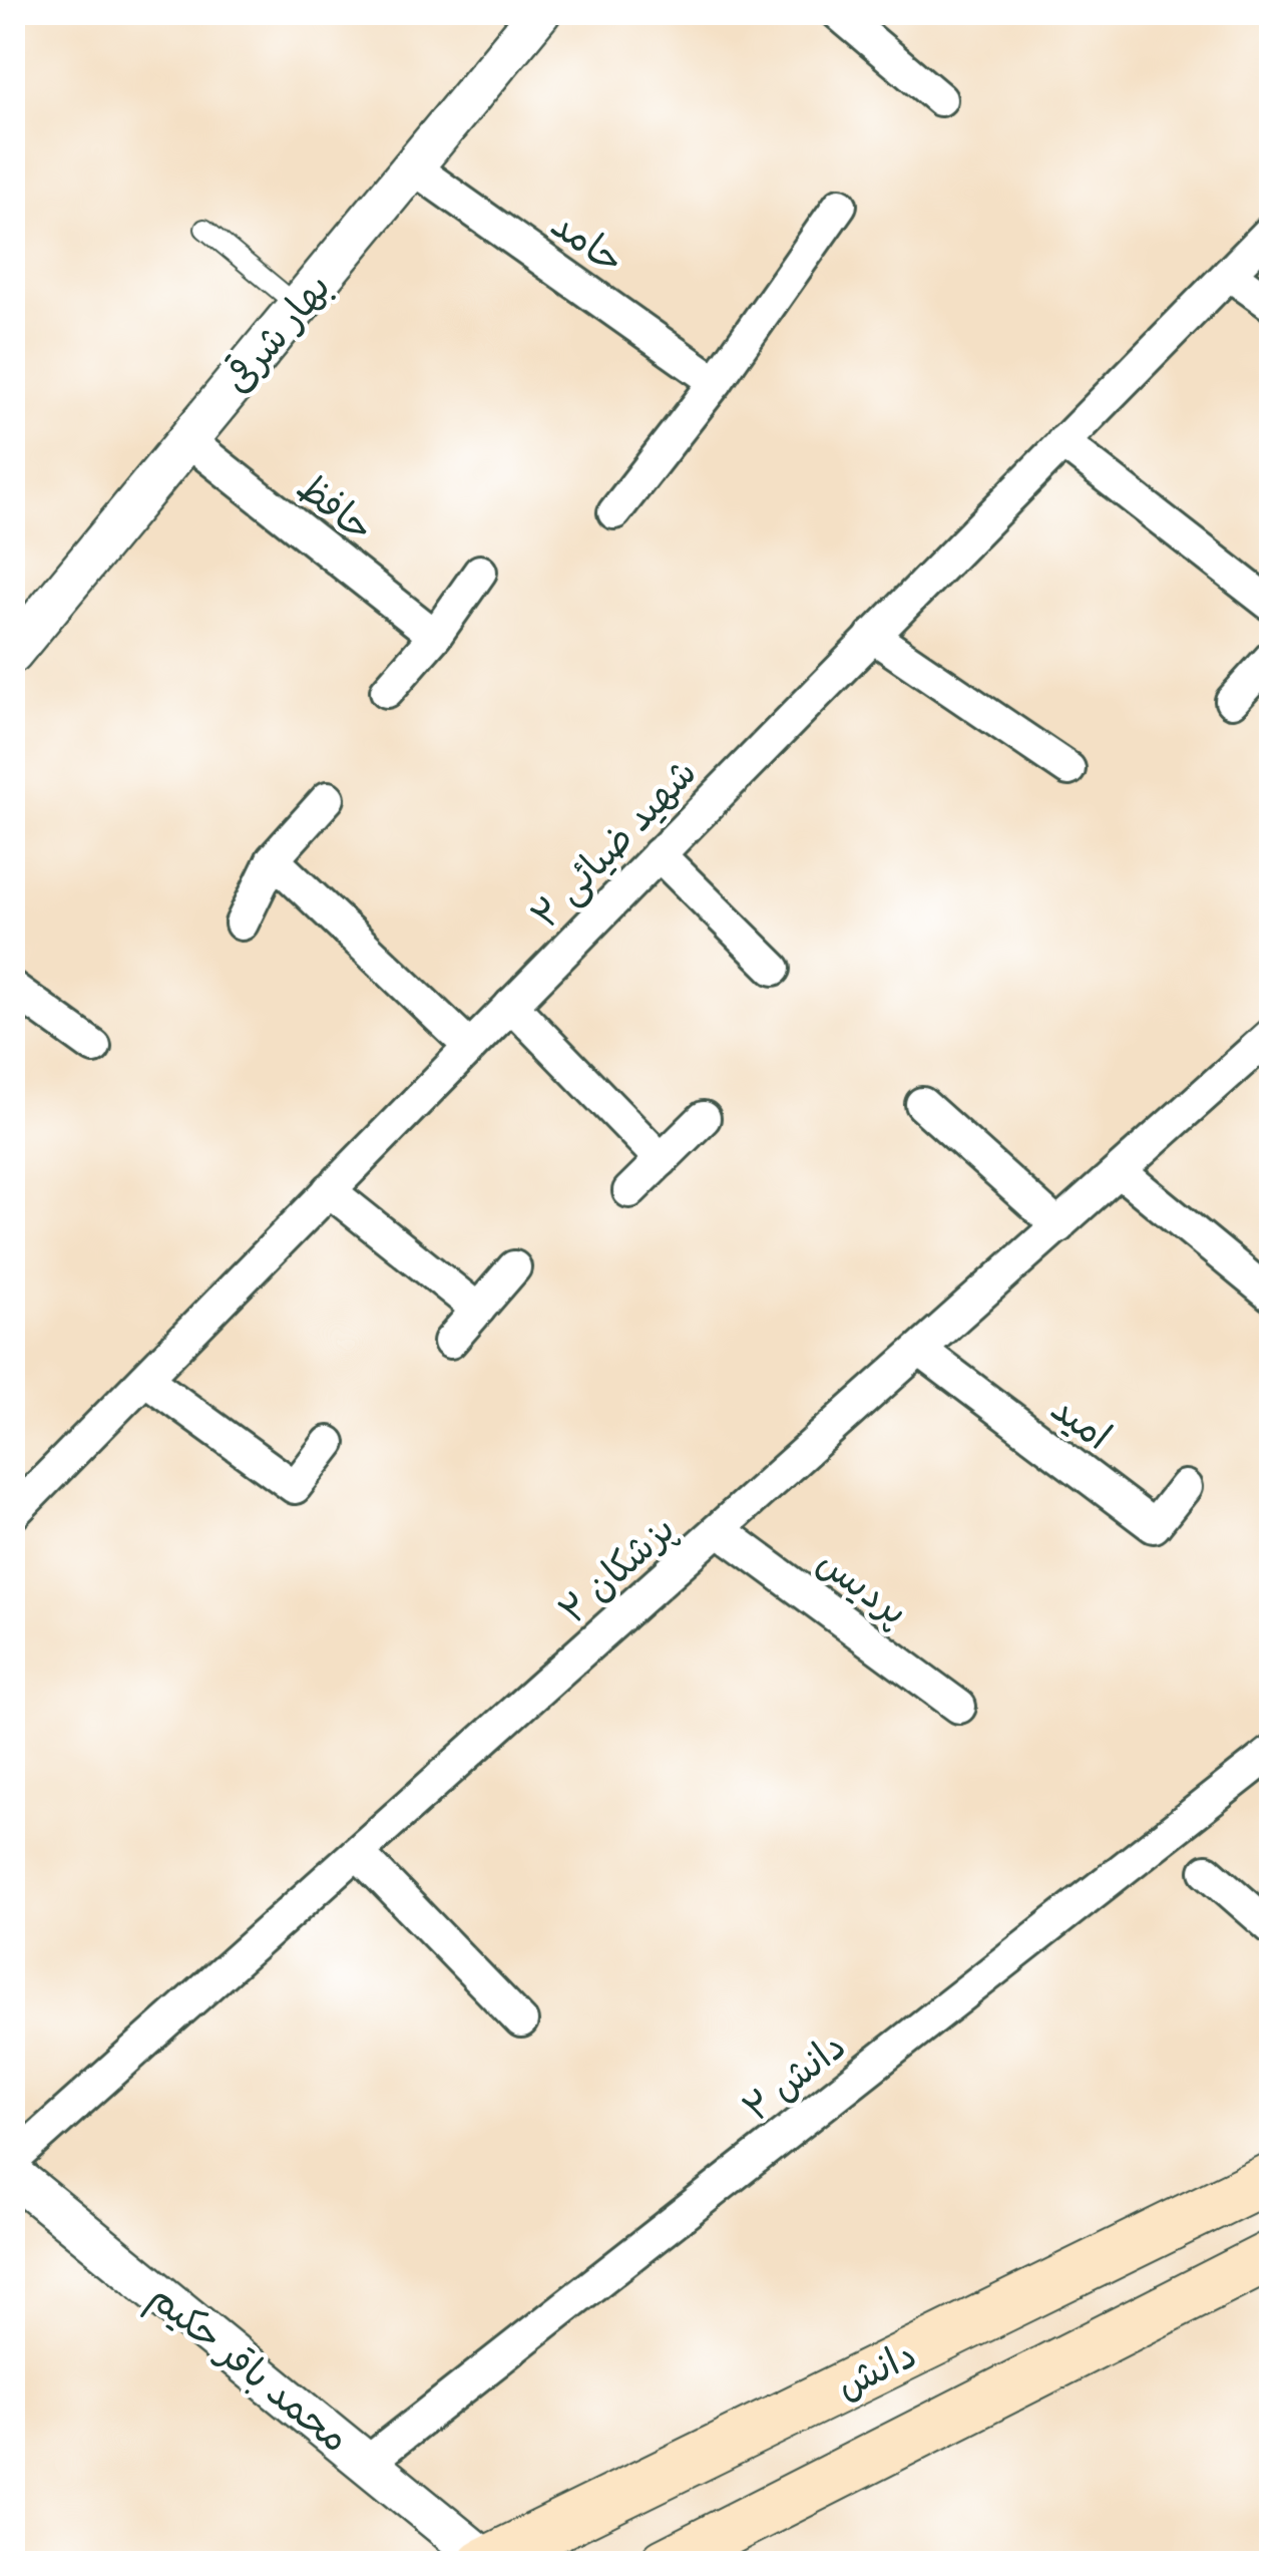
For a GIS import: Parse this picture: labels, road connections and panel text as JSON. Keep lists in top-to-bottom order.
{
  "streets": {
    "main road": ["دانش"],
    "street": [
      "حامد",
      "بهار شرقی",
      "حافظ",
      "شهید ضیائی ۲",
      "امید",
      "پزشکان ۲",
      "پردیس",
      "دانش ۲",
      "محمد باقر حکیم"
    ]
  },
  "crossings": [
    ["حامد", "بهار شرقی"],
    ["بهار شرقی", "حافظ"],
    ["امید", "پزشکان ۲"],
    ["پزشکان ۲", "پردیس"],
    ["دانش ۲", "محمد باقر حکیم"],
    ["محمد باقر حکیم", "دانش"]
  ]
}
